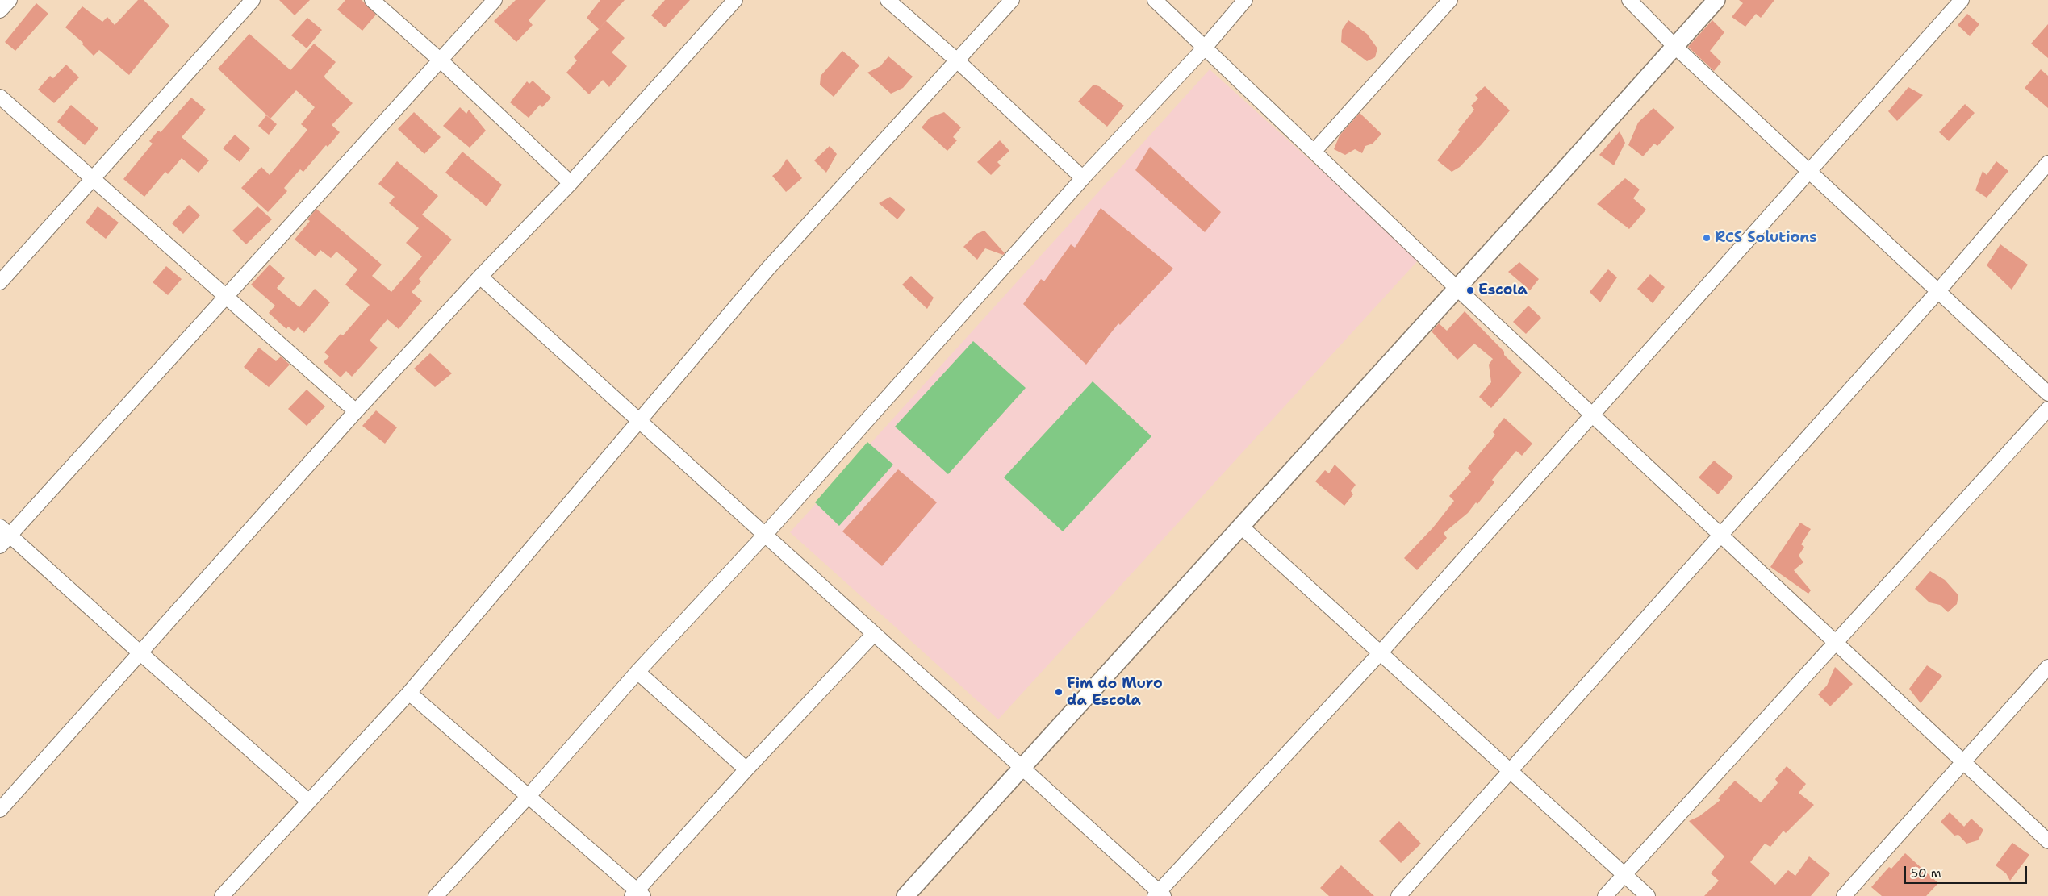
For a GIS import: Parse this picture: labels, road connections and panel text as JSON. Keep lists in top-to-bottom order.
{
  "places": ["RCS Solutions", "Escola", "Fim do Muro da Escola"],
  "scale_bar": "50 m"
}
